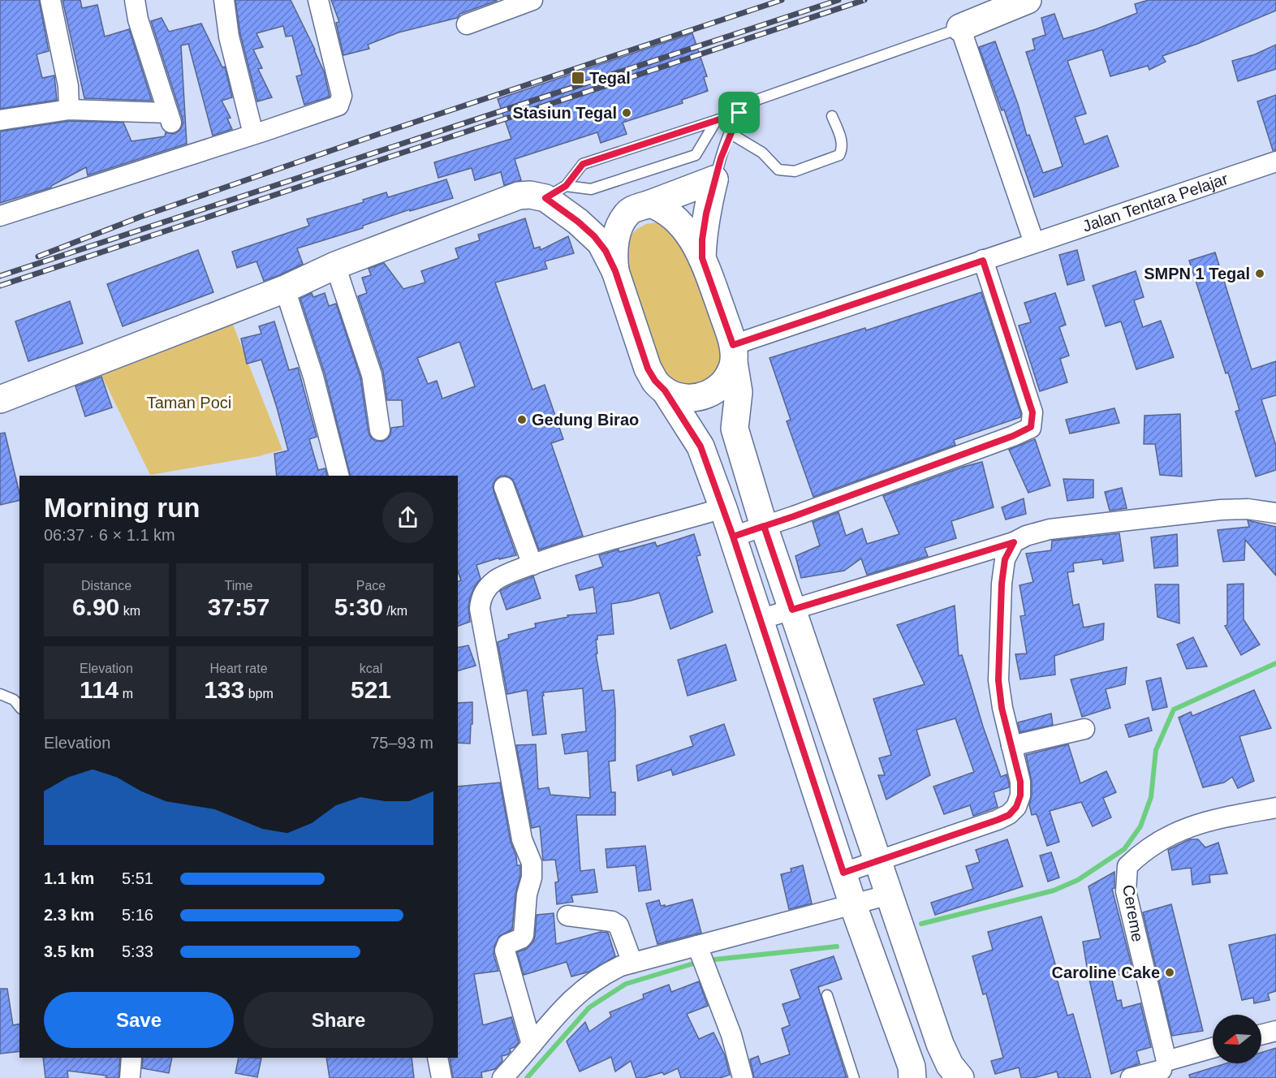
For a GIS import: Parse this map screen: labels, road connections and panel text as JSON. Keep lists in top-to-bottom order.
{
  "streets": {
    "street": ["Jalan Tentara Pelajar", "Cereme"]
  },
  "parks": ["Taman Poci"],
  "places": {
    "transit": ["Tegal"],
    "other": [
      "Stasiun Tegal",
      "SMPN 1 Tegal",
      "Gedung Birao",
      "Caroline Cake"
    ]
  },
  "north": "left",
  "page": {
    "heading": ["Morning run", "06:37 · 6 × 1.1 km"],
    "stats": [
      ["Distance", "6.90 km"],
      ["Time", "37:57"],
      ["Pace", "5:30 /km"],
      ["Elevation", "114 m"],
      ["Heart rate", "133 bpm"],
      ["kcal", "521"]
    ],
    "chart": ["Elevation", "75–93 m"],
    "list": [
      {
        "name": "1.1 km",
        "note": "5:51"
      },
      {
        "name": "2.3 km",
        "note": "5:16"
      },
      {
        "name": "3.5 km",
        "note": "5:33"
      }
    ],
    "buttons": ["Save", "Share"]
  }
}
